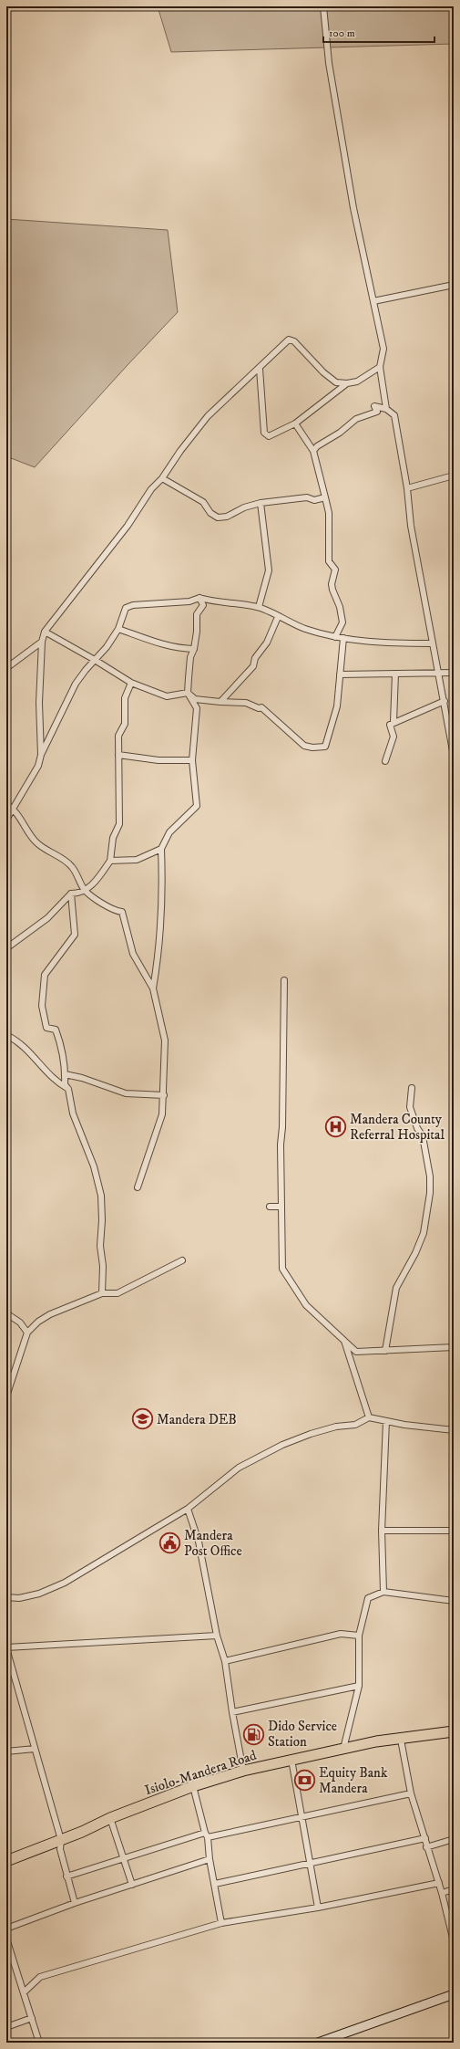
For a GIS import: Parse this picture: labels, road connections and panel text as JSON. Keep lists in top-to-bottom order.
{
  "streets": {
    "highway": ["Isiolo-Mandera Road"]
  },
  "places": {
    "hospital": ["Mandera County Referral Hospital"],
    "school or university": ["Mandera DEB"],
    "public building": ["Mandera Post Office"],
    "fuel station": ["Dido Service Station"],
    "bank": ["Equity Bank Mandera"]
  },
  "scale_bar": "100 m"
}
